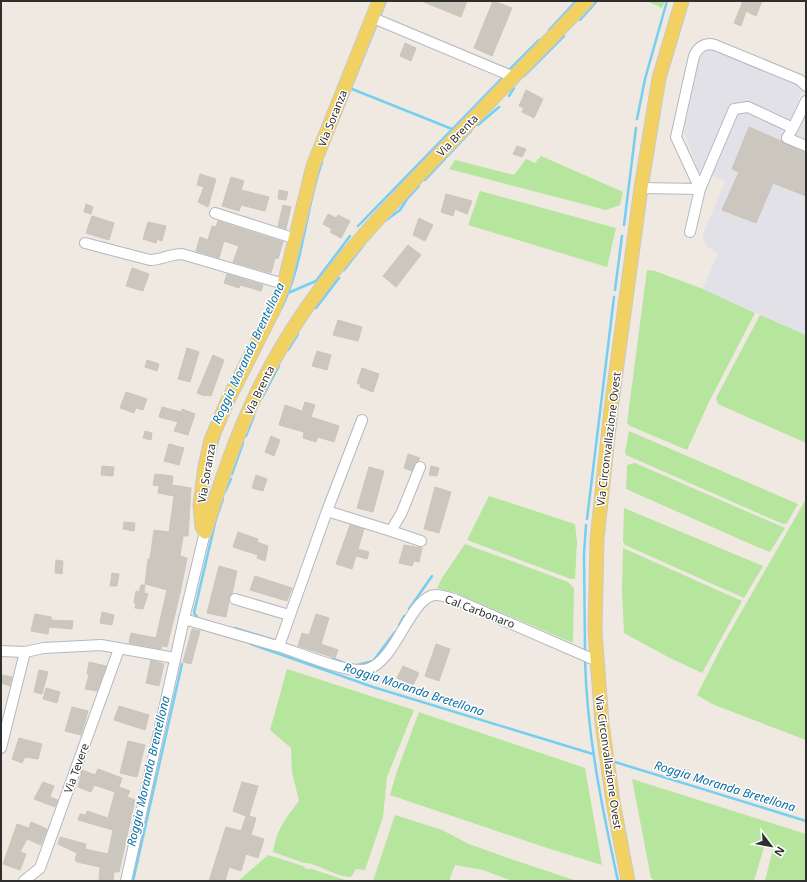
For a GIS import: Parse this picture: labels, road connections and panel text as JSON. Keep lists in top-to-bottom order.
{
  "streets": {
    "main road": ["Via Soranza", "Via Brenta", "Via Circonvallazione Ovest"],
    "street": ["Cal Carbonaro", "Via Tevere"]
  },
  "crossings": [
    ["Via Soranza", "Via Brenta"],
    ["Via Brenta", "Cal Carbonaro"],
    ["Via Circonvallazione Ovest", "Cal Carbonaro"]
  ],
  "water": ["Roggia Moranda Brentellona", "Roggia Moranda Bretellona"],
  "north": "bottom right"
}
